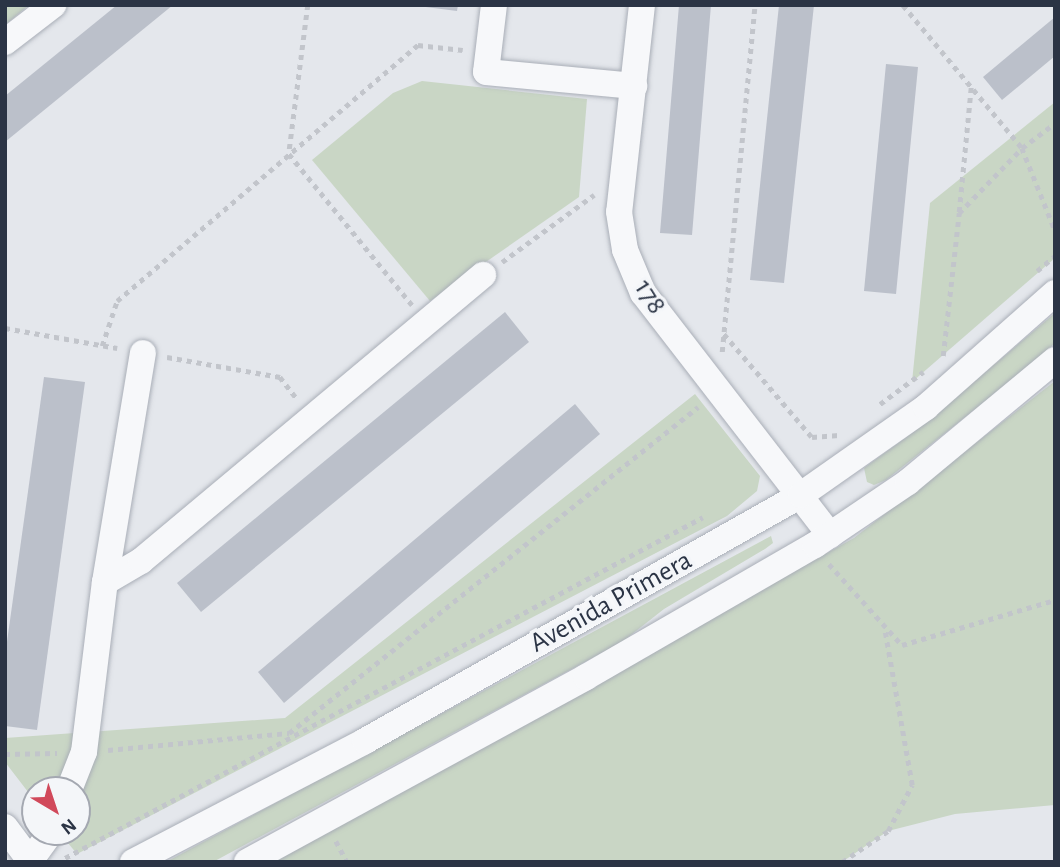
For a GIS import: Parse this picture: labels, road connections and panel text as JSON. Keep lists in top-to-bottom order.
{
  "streets": {
    "street": ["178", "Avenida Primera"]
  },
  "crossings": [
    ["178", "Avenida Primera"]
  ],
  "north": "bottom right"
}
